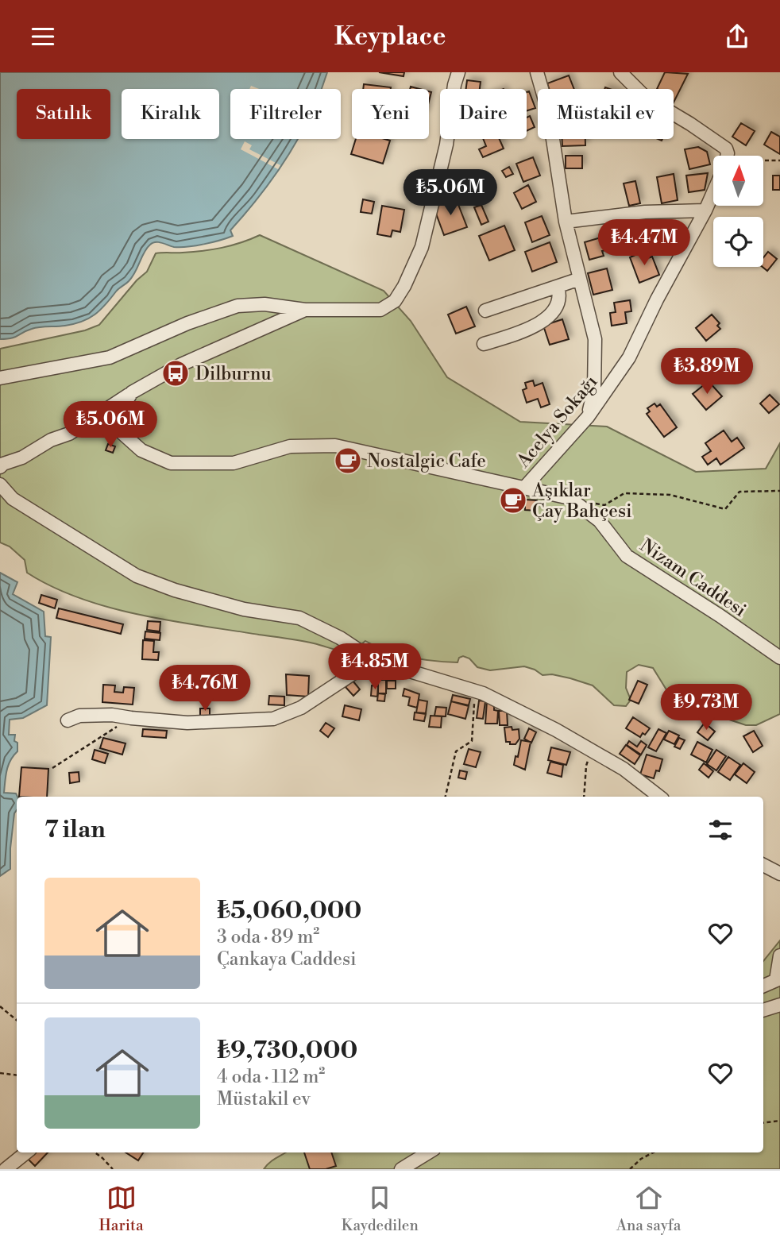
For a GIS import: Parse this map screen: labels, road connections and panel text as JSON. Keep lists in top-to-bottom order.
{
  "streets": {
    "street": ["Acelya Sokağı", "Nizam Caddesi"]
  },
  "crossings": [
    ["Acelya Sokağı", "Nizam Caddesi"]
  ],
  "places": {
    "bus stop": ["Dilburnu"],
    "cafe": ["Nostalgic Cafe", "Aşıklar Çay Bahçesi"]
  },
  "north": "top",
  "page": {
    "header": "Keyplace",
    "chip": [
      "Satılık",
      "Kiralık",
      "Filtreler",
      "Yeni",
      "Daire",
      "Müstakil ev"
    ],
    "price": [
      "₺5.06M",
      "₺4.47M",
      "₺3.89M",
      "₺5.06M",
      "₺4.85M",
      "₺4.76M",
      "₺9.73M"
    ],
    "heading": "7 ilan",
    "list": [
      {
        "name": "₺5,060,000",
        "note": "3 oda · 89 m² · Çankaya Caddesi"
      },
      {
        "name": "₺9,730,000",
        "note": "4 oda · 112 m² · Müstakil ev"
      }
    ],
    "tabs": ["Harita", "Kaydedilen", "Ana sayfa"]
  }
}
